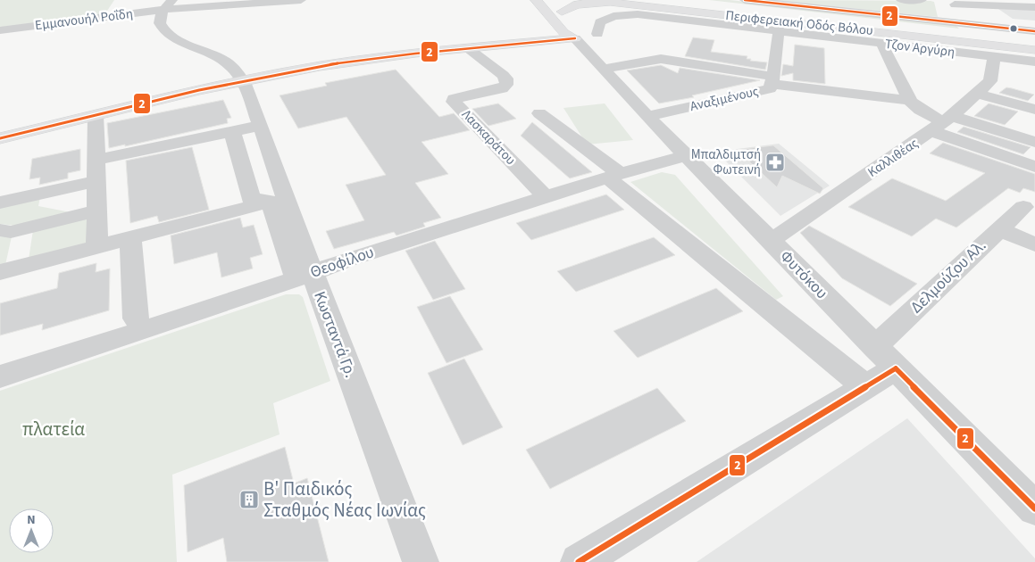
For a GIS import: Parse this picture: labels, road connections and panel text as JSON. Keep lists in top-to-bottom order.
{
  "streets": {
    "main road": ["Περιφερειακή Οδός Βόλου", "Φυτόκου"],
    "street": [
      "Εμμανουήλ Ροΐδη",
      "Τζον Αργύρη",
      "Αναξιμένους",
      "Λασκαράτου",
      "Καλλιθέας",
      "Θεοφίλου",
      "Δελμούζου Αλ.",
      "Κωσταντά Γρ."
    ]
  },
  "crossings": [
    ["Τζον Αργύρη", "Αναξιμένους"],
    ["Τζον Αργύρη", "Καλλιθέας"],
    ["Αναξιμένους", "Φυτόκου"],
    ["Λασκαράτου", "Θεοφίλου"],
    ["Καλλιθέας", "Φυτόκου"],
    ["Θεοφίλου", "Φυτόκου"],
    ["Θεοφίλου", "Κωσταντά Γρ."],
    ["Φυτόκου", "Δελμούζου Αλ."]
  ],
  "parks": ["πλατεία"],
  "places": {
    "pharmacy": ["Μπαλδιμτσή Φωτεινή"],
    "building": ["Β' Παιδικός Σταθμός Νέας Ιωνίας"]
  },
  "lines": ["transit line 2"],
  "north": "top"
}
